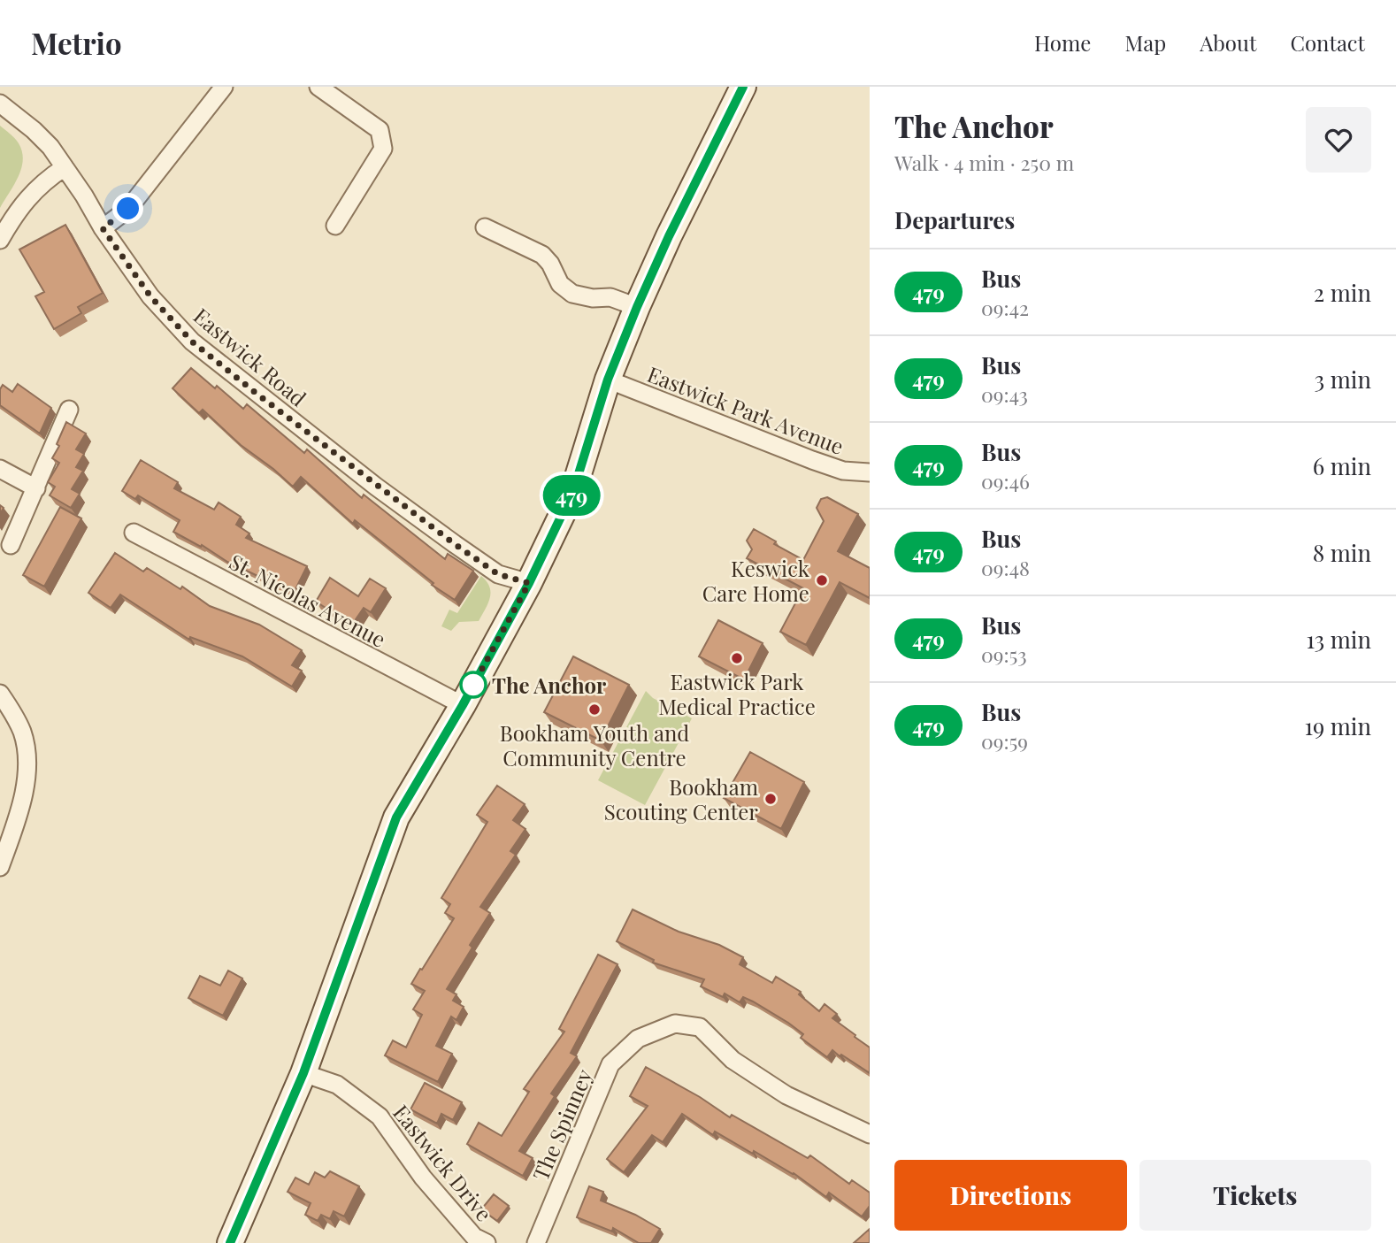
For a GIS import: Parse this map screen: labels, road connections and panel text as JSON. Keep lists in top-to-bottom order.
{
  "streets": {
    "street": [
      "Eastwick Road",
      "Eastwick Park Avenue",
      "St. Nicolas Avenue",
      "The Spinney",
      "Eastwick Drive"
    ]
  },
  "places": [
    "Keswick Care Home",
    "Eastwick Park Medical Practice",
    "The Anchor",
    "Bookham Youth and Community Centre",
    "Bookham Scouting Center"
  ],
  "lines": ["bus line 479"],
  "page": {
    "header": "Metrio",
    "nav": [
      "Home",
      "Map",
      "About",
      "Contact"
    ],
    "on_map": "479",
    "heading": [
      ["The Anchor", "Walk · 4 min · 250 m"],
      "Departures"
    ],
    "list": [
      {
        "mark": "479",
        "name": "Bus",
        "note": "09:42",
        "value": "2 min"
      },
      {
        "mark": "479",
        "name": "Bus",
        "note": "09:43",
        "value": "3 min"
      },
      {
        "mark": "479",
        "name": "Bus",
        "note": "09:46",
        "value": "6 min"
      },
      {
        "mark": "479",
        "name": "Bus",
        "note": "09:48",
        "value": "8 min"
      },
      {
        "mark": "479",
        "name": "Bus",
        "note": "09:53",
        "value": "13 min"
      },
      {
        "mark": "479",
        "name": "Bus",
        "note": "09:59",
        "value": "19 min"
      }
    ],
    "buttons": ["Directions", "Tickets"]
  }
}
